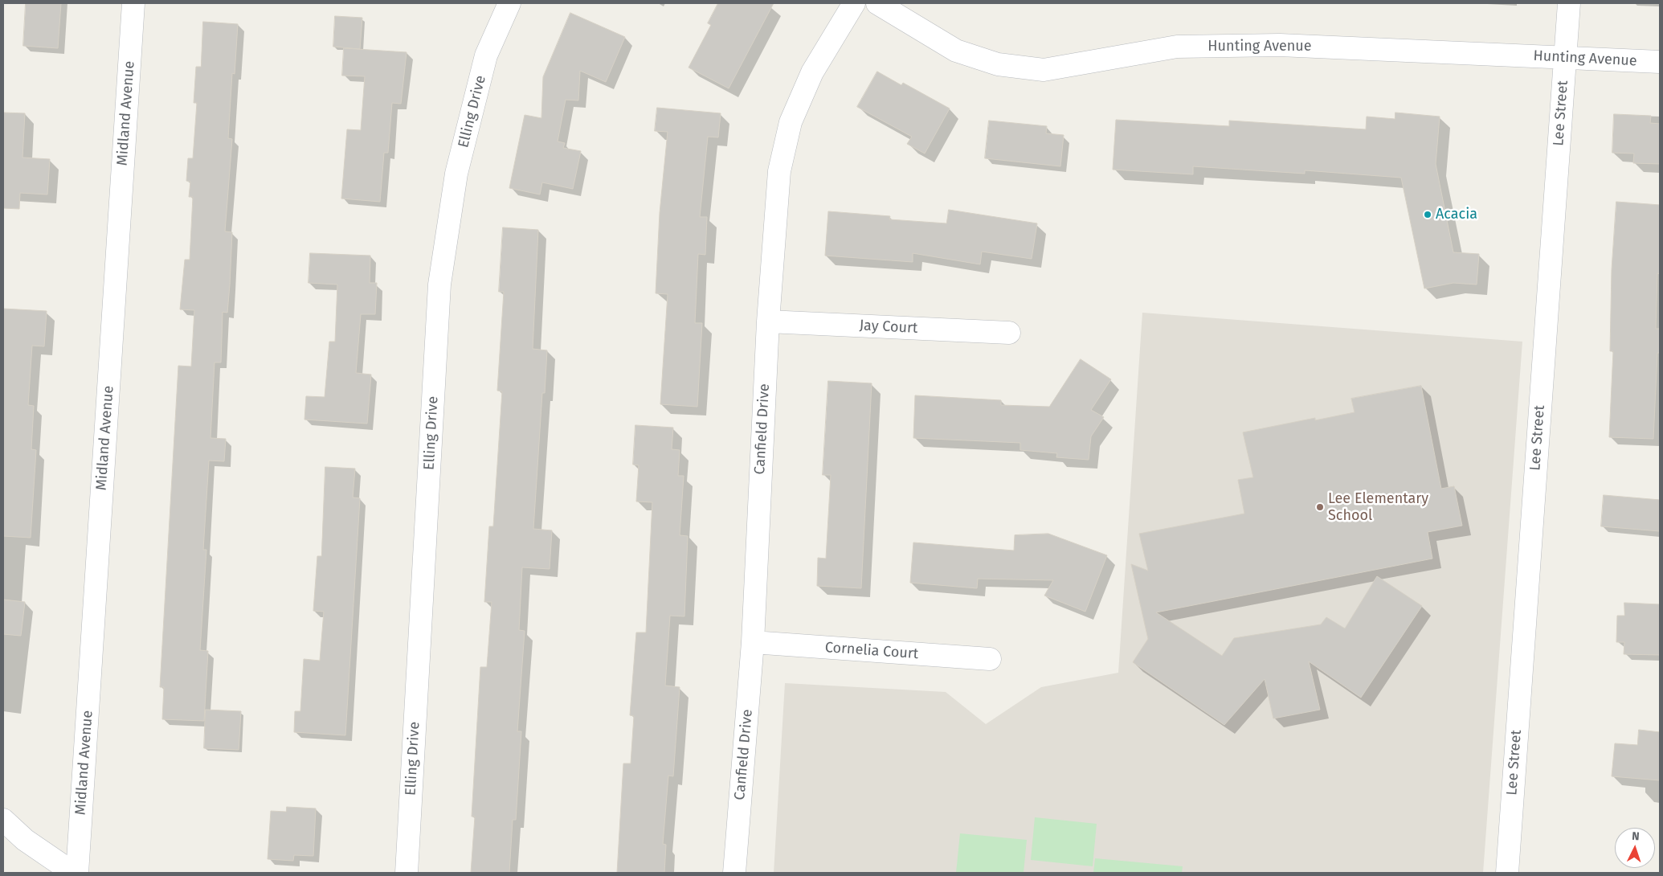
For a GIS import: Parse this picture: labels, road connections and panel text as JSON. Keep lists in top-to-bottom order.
{
  "streets": {
    "street": [
      "Hunting Avenue",
      "Elling Drive",
      "Midland Avenue",
      "Lee Street",
      "Jay Court",
      "Canfield Drive",
      "Cornelia Court"
    ]
  },
  "crossings": [
    ["Hunting Avenue", "Lee Street"],
    ["Jay Court", "Canfield Drive"],
    ["Canfield Drive", "Cornelia Court"]
  ],
  "places": ["Acacia", "Lee Elementary School"],
  "north": "top"
}
